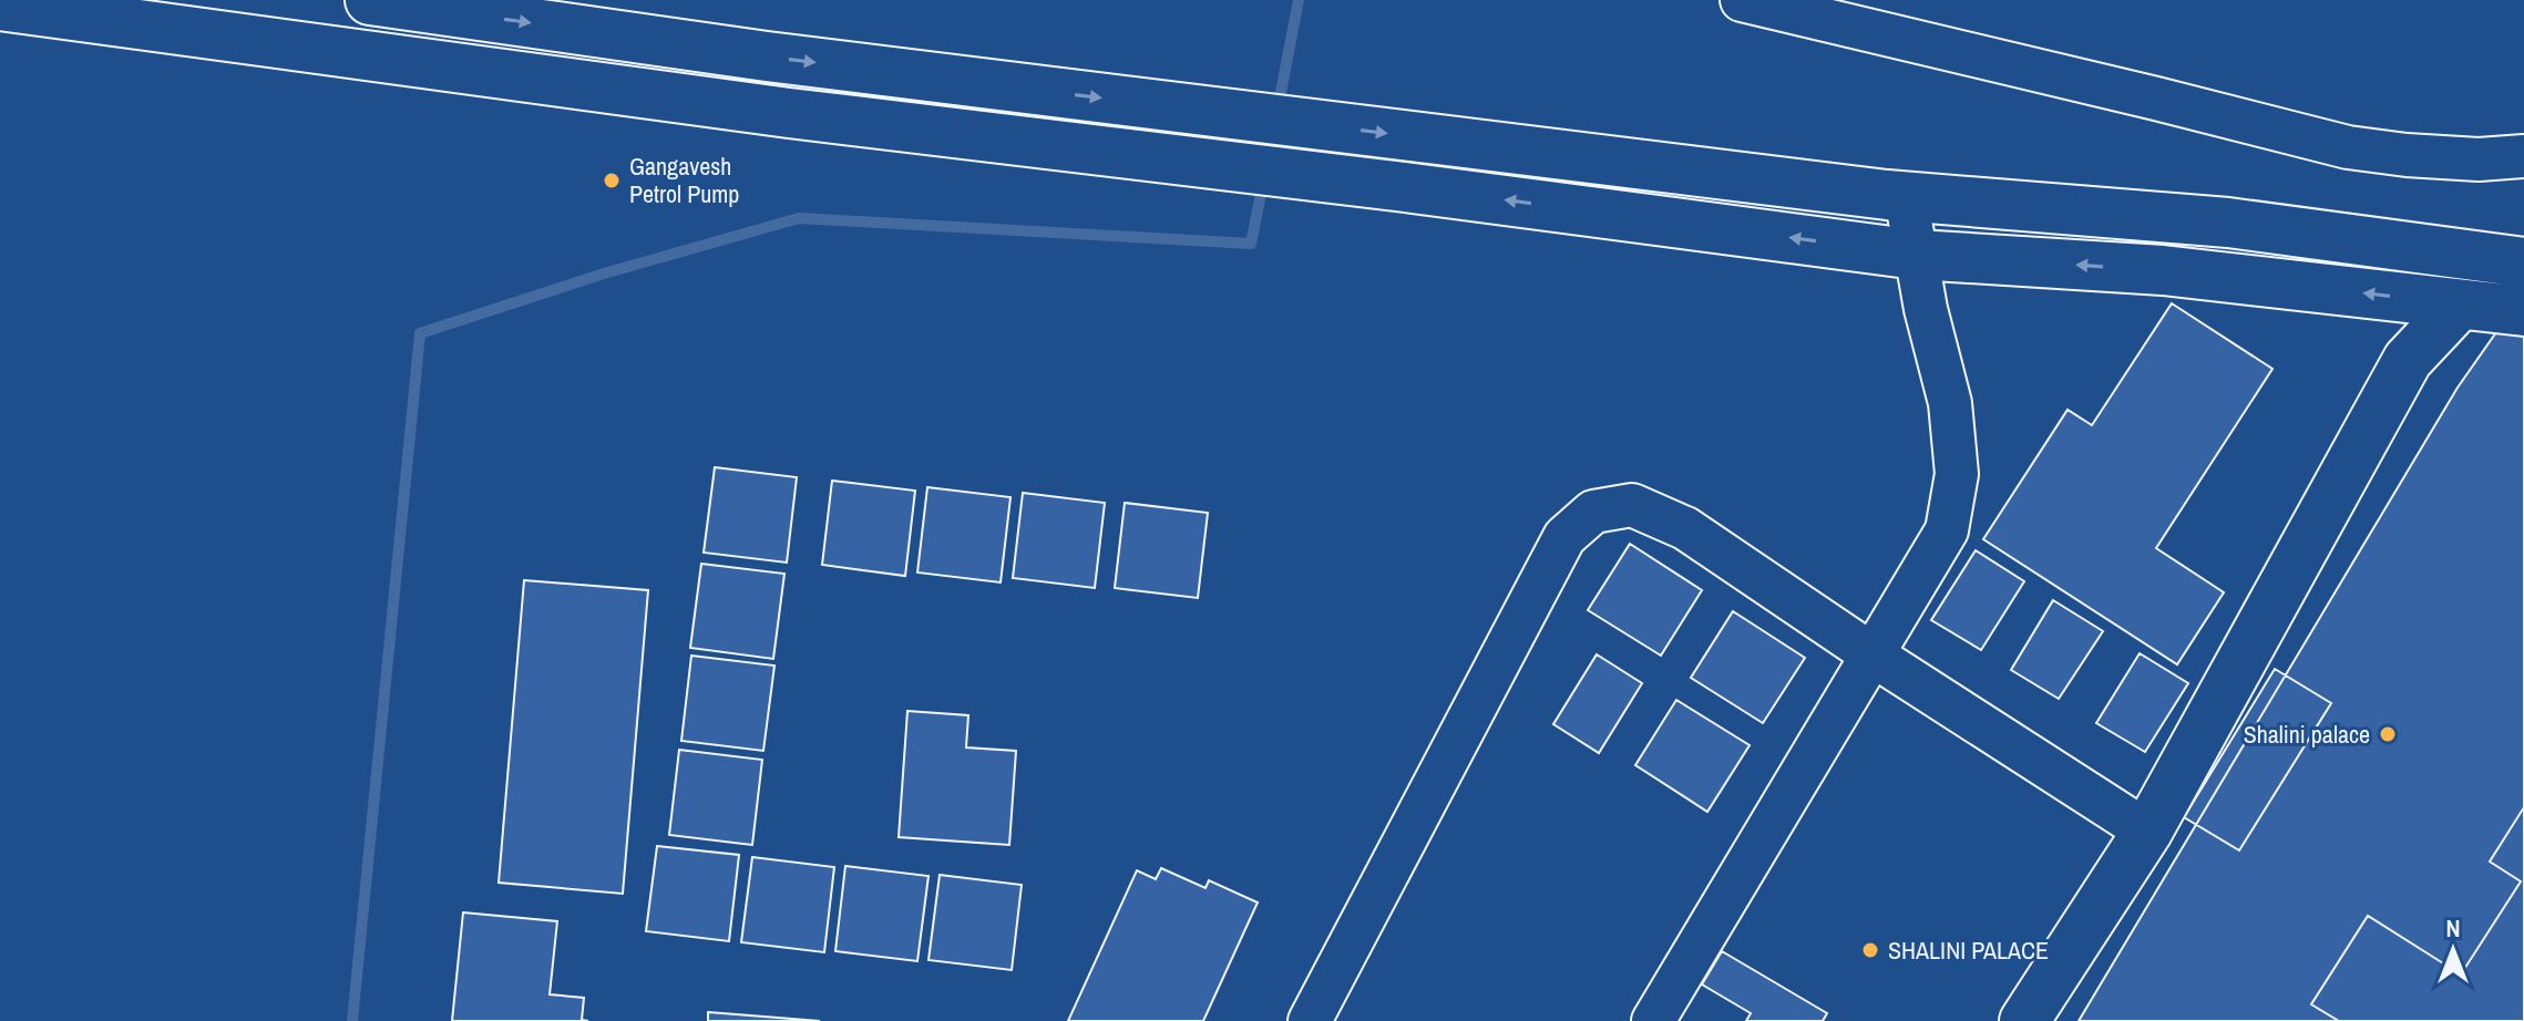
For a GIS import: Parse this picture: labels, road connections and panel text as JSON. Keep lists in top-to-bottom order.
{
  "places": ["Gangavesh Petrol Pump", "Shalini palace", "SHALINI PALACE"],
  "north": "top"
}
